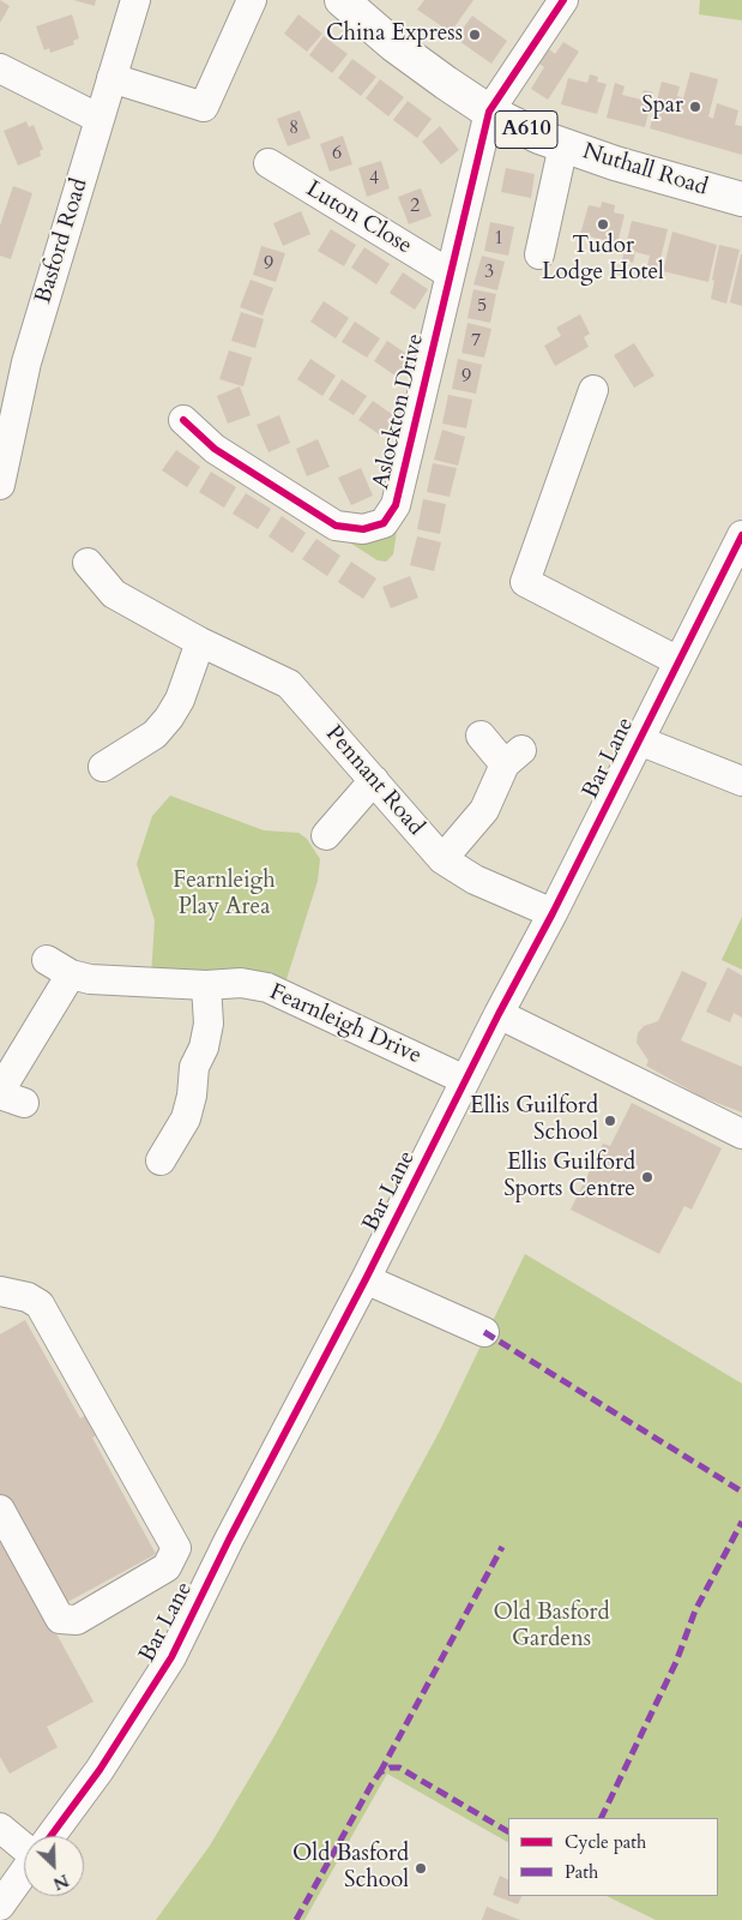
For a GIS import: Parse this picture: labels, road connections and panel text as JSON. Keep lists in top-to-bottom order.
{
  "streets": {
    "highway": ["A610", "Nuthall Road"],
    "street": [
      "Luton Close",
      "Basford Road",
      "Aslockton Drive",
      "Bar Lane",
      "Pennant Road",
      "Fearnleigh Drive"
    ]
  },
  "crossings": [
    ["Nuthall Road", "Aslockton Drive"],
    ["Luton Close", "Aslockton Drive"],
    ["Bar Lane", "Pennant Road"],
    ["Bar Lane", "Fearnleigh Drive"]
  ],
  "parks": ["Fearnleigh Play Area", "Old Basford Gardens"],
  "places": [
    "China Express",
    "Spar",
    "Tudor Lodge Hotel",
    "Ellis Guilford School",
    "Ellis Guilford Sports Centre",
    "Old Basford School"
  ],
  "house_numbers": [
    "8",
    "6",
    "4",
    "2",
    "1",
    "9",
    "3",
    "5",
    "7",
    "9"
  ],
  "legend": ["Cycle path", "Path"],
  "north": "bottom right"
}
